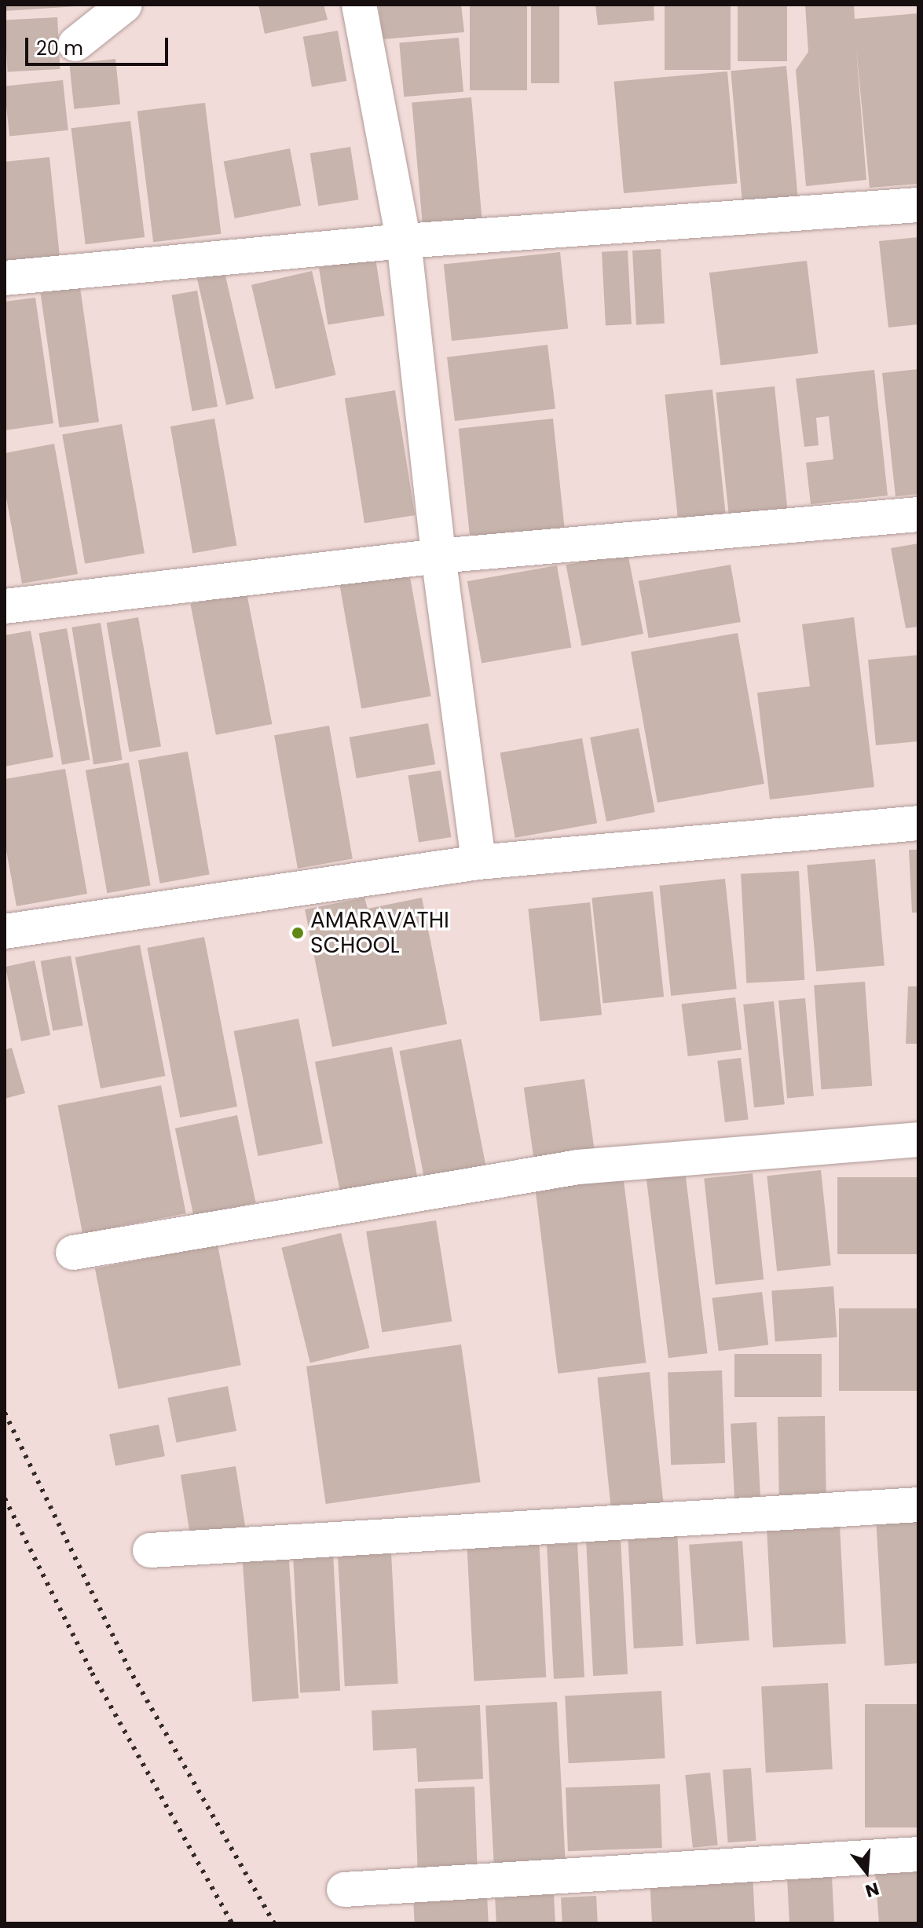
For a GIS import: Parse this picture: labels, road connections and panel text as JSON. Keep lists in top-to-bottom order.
{
  "places": ["AMARAVATHI SCHOOL"],
  "scale_bar": "20 m",
  "north": "bottom"
}
